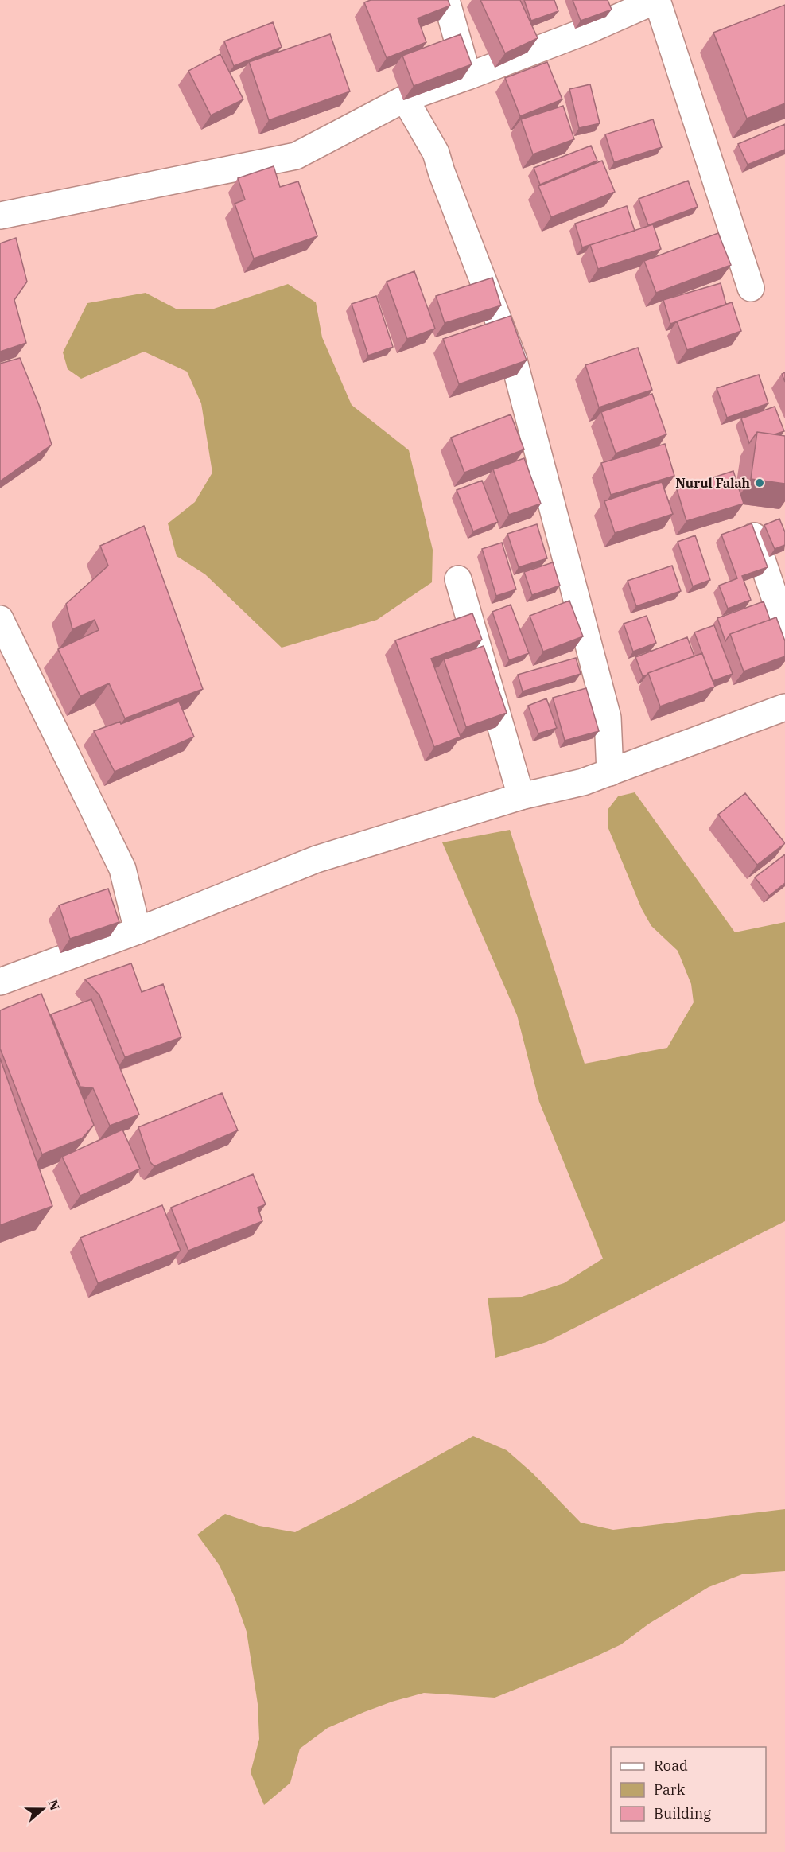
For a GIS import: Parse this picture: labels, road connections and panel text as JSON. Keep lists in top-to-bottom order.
{
  "places": ["Nurul Falah"],
  "legend": ["Road", "Park", "Building"],
  "north": "right"
}
